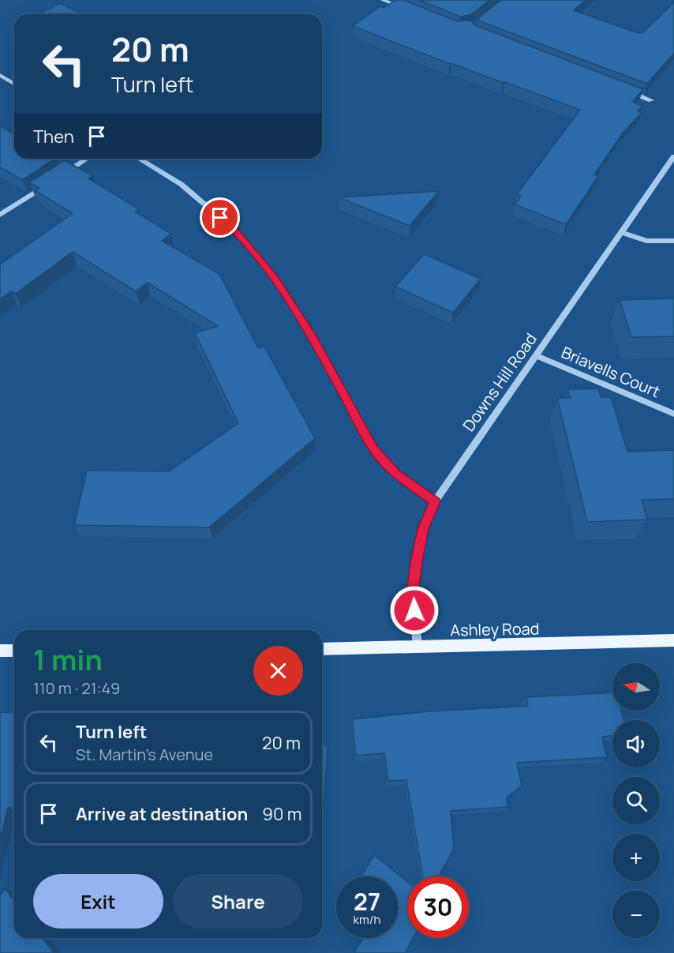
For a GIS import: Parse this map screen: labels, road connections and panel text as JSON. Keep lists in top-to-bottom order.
{
  "streets": {
    "main road": ["Ashley Road"],
    "street": ["Briavells Court", "Downs Hill Road"]
  },
  "crossings": [
    ["Briavells Court", "Downs Hill Road"],
    ["Downs Hill Road", "Ashley Road"]
  ],
  "north": "left",
  "page": {
    "turn": ["20 m", "Turn left"],
    "then": "Then",
    "heading": ["1 min", "110 m · 21:49"],
    "map_buttons": ["+", "−"],
    "list": [
      {
        "name": "Turn left",
        "note": "St. Martin's Avenue",
        "value": "20 m"
      },
      {
        "name": "Arrive at destination",
        "value": "90 m"
      }
    ],
    "buttons": ["Exit", "Share"],
    "speed": "27 km/h",
    "limit": "30"
  }
}
